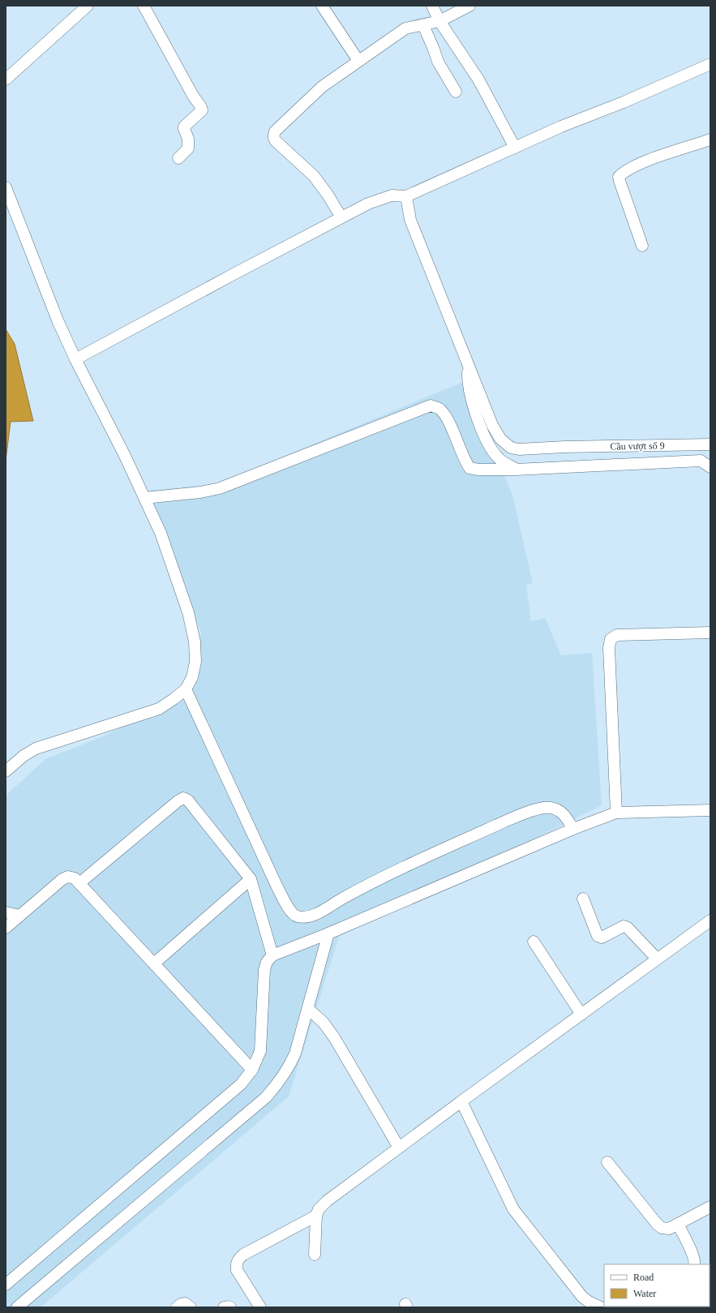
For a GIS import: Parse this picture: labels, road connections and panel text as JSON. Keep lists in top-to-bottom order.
{
  "streets": {
    "street": ["Cầu vượt số 9"]
  },
  "legend": ["Road", "Water"]
}
